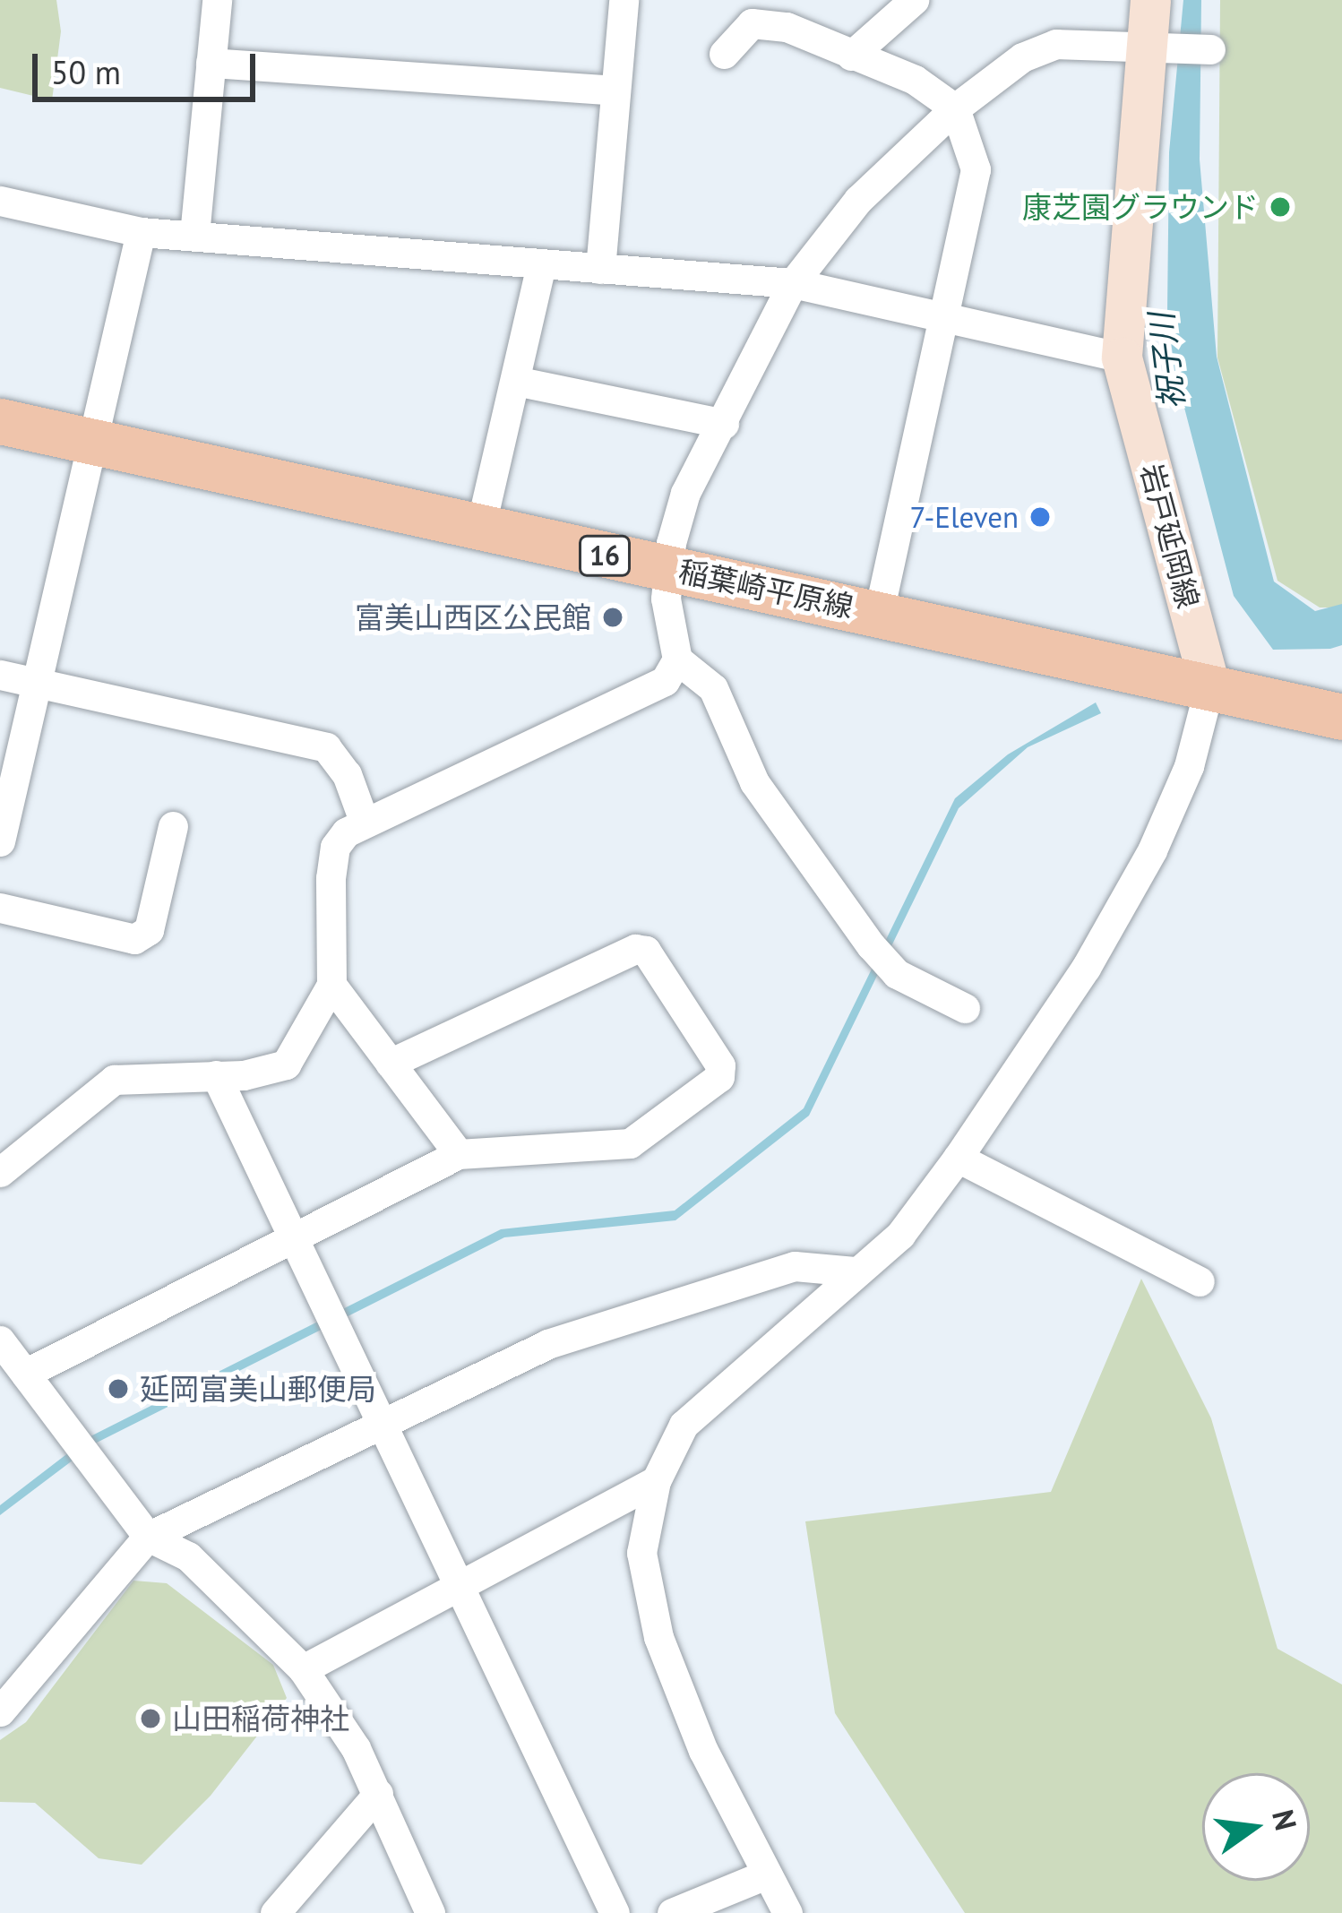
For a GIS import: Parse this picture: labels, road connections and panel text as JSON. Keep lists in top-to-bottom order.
{
  "streets": {
    "main road": ["岩戸延岡線", "16", "稲葉崎平原線"]
  },
  "crossings": [
    ["岩戸延岡線", "稲葉崎平原線"]
  ],
  "water": ["祝子川"],
  "places": [
    "康芝園グラウンド",
    "7-Eleven",
    "富美山西区公民館",
    "延岡富美山郵便局",
    "山田稲荷神社"
  ],
  "scale_bar": "50 m",
  "north": "right"
}
